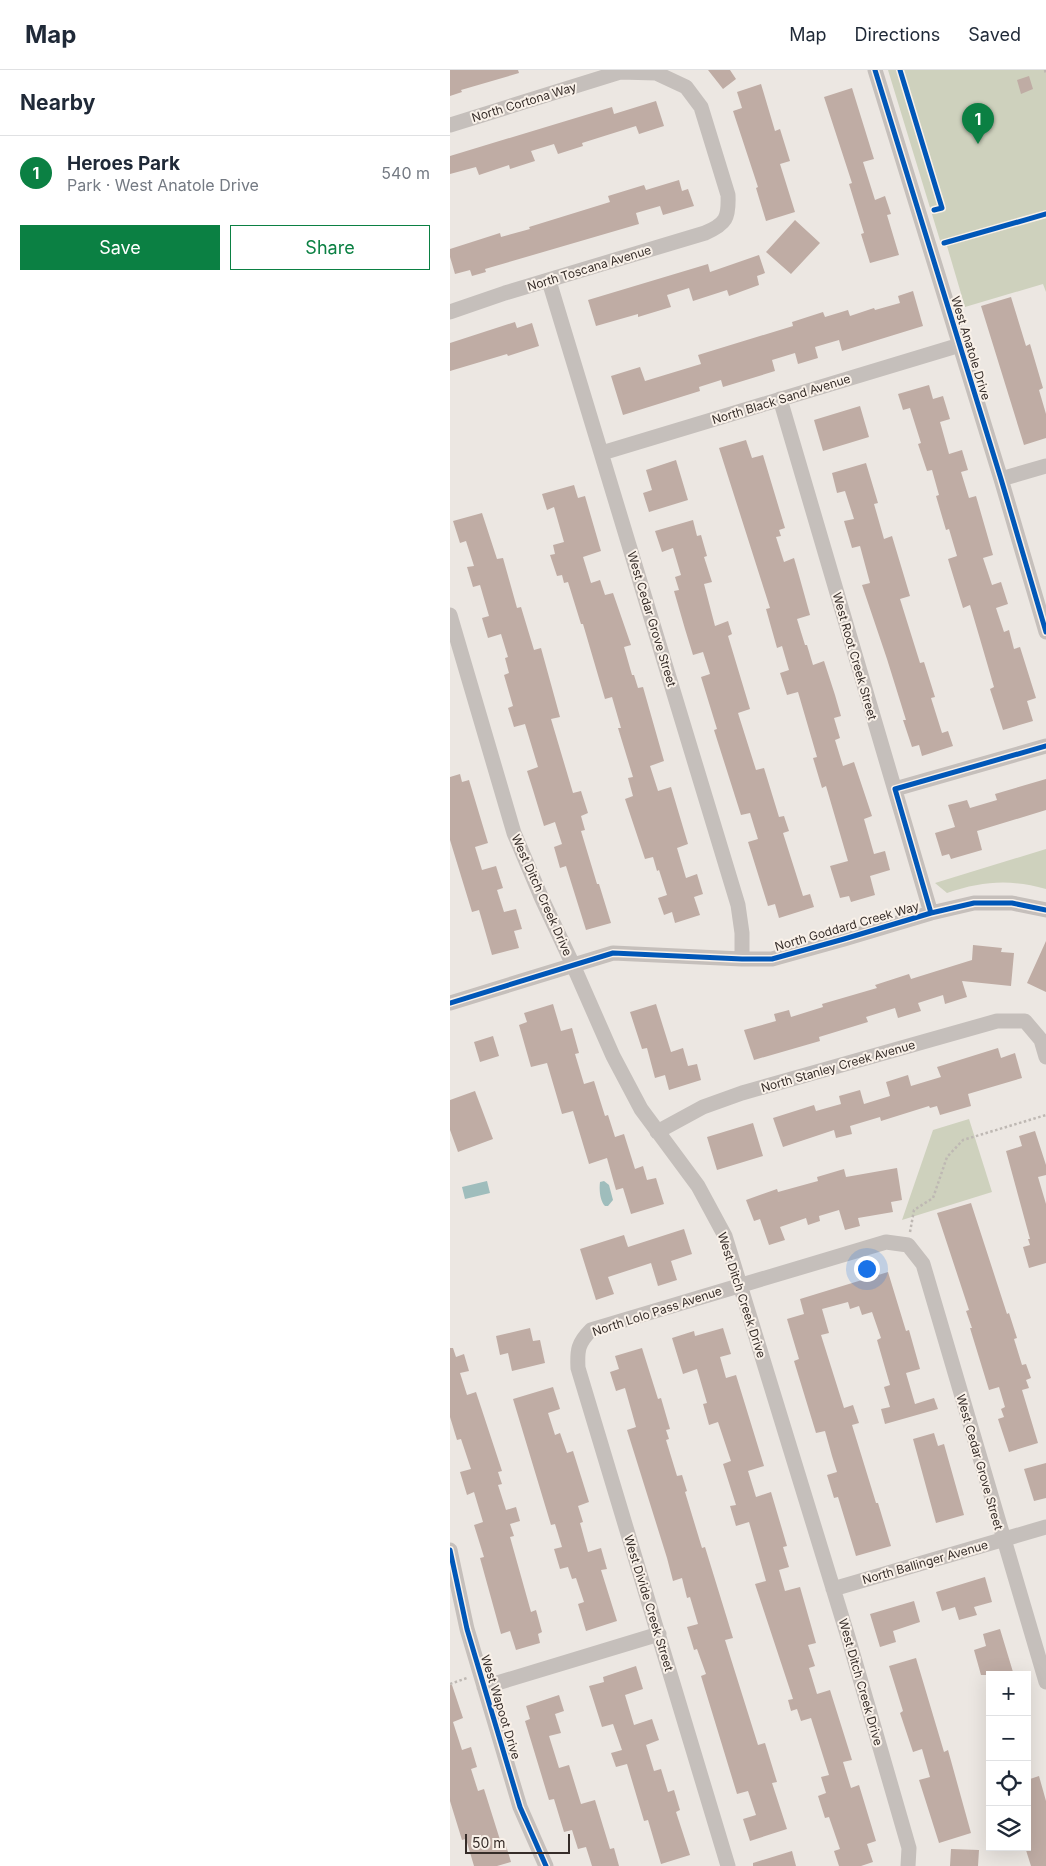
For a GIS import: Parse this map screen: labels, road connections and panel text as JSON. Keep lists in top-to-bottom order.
{
  "streets": {
    "street": [
      "North Cortona Way",
      "North Toscana Avenue",
      "West Anatole Drive",
      "North Black Sand Avenue",
      "West Cedar Grove Street",
      "West Root Creek Street",
      "West Ditch Creek Drive",
      "North Goddard Creek Way",
      "North Stanley Creek Avenue",
      "North Lolo Pass Avenue",
      "North Ballinger Avenue",
      "West Divide Creek Street",
      "West Wapoot Drive"
    ]
  },
  "crossings": [
    ["North Cortona Way", "North Toscana Avenue"],
    ["North Toscana Avenue", "West Cedar Grove Street"],
    ["West Anatole Drive", "North Black Sand Avenue"],
    ["North Black Sand Avenue", "West Cedar Grove Street"],
    ["North Black Sand Avenue", "West Root Creek Street"],
    ["West Cedar Grove Street", "North Goddard Creek Way"],
    ["West Cedar Grove Street", "North Lolo Pass Avenue"],
    ["West Cedar Grove Street", "North Ballinger Avenue"],
    ["West Root Creek Street", "North Goddard Creek Way"],
    ["West Ditch Creek Drive", "North Goddard Creek Way"],
    ["West Ditch Creek Drive", "North Stanley Creek Avenue"],
    ["West Ditch Creek Drive", "North Lolo Pass Avenue"],
    ["West Ditch Creek Drive", "North Ballinger Avenue"],
    ["North Lolo Pass Avenue", "West Divide Creek Street"]
  ],
  "scale_bar": "50 m",
  "page": {
    "header": "Map",
    "nav": ["Map", "Directions", "Saved"],
    "heading": "Nearby",
    "pins": "1",
    "list": [
      {
        "mark": "1",
        "name": "Heroes Park",
        "note": "Park · West Anatole Drive",
        "value": "540 m"
      }
    ],
    "buttons": ["Save", "Share"],
    "map_buttons": ["+", "−"],
    "scale": "50 m"
  }
}
